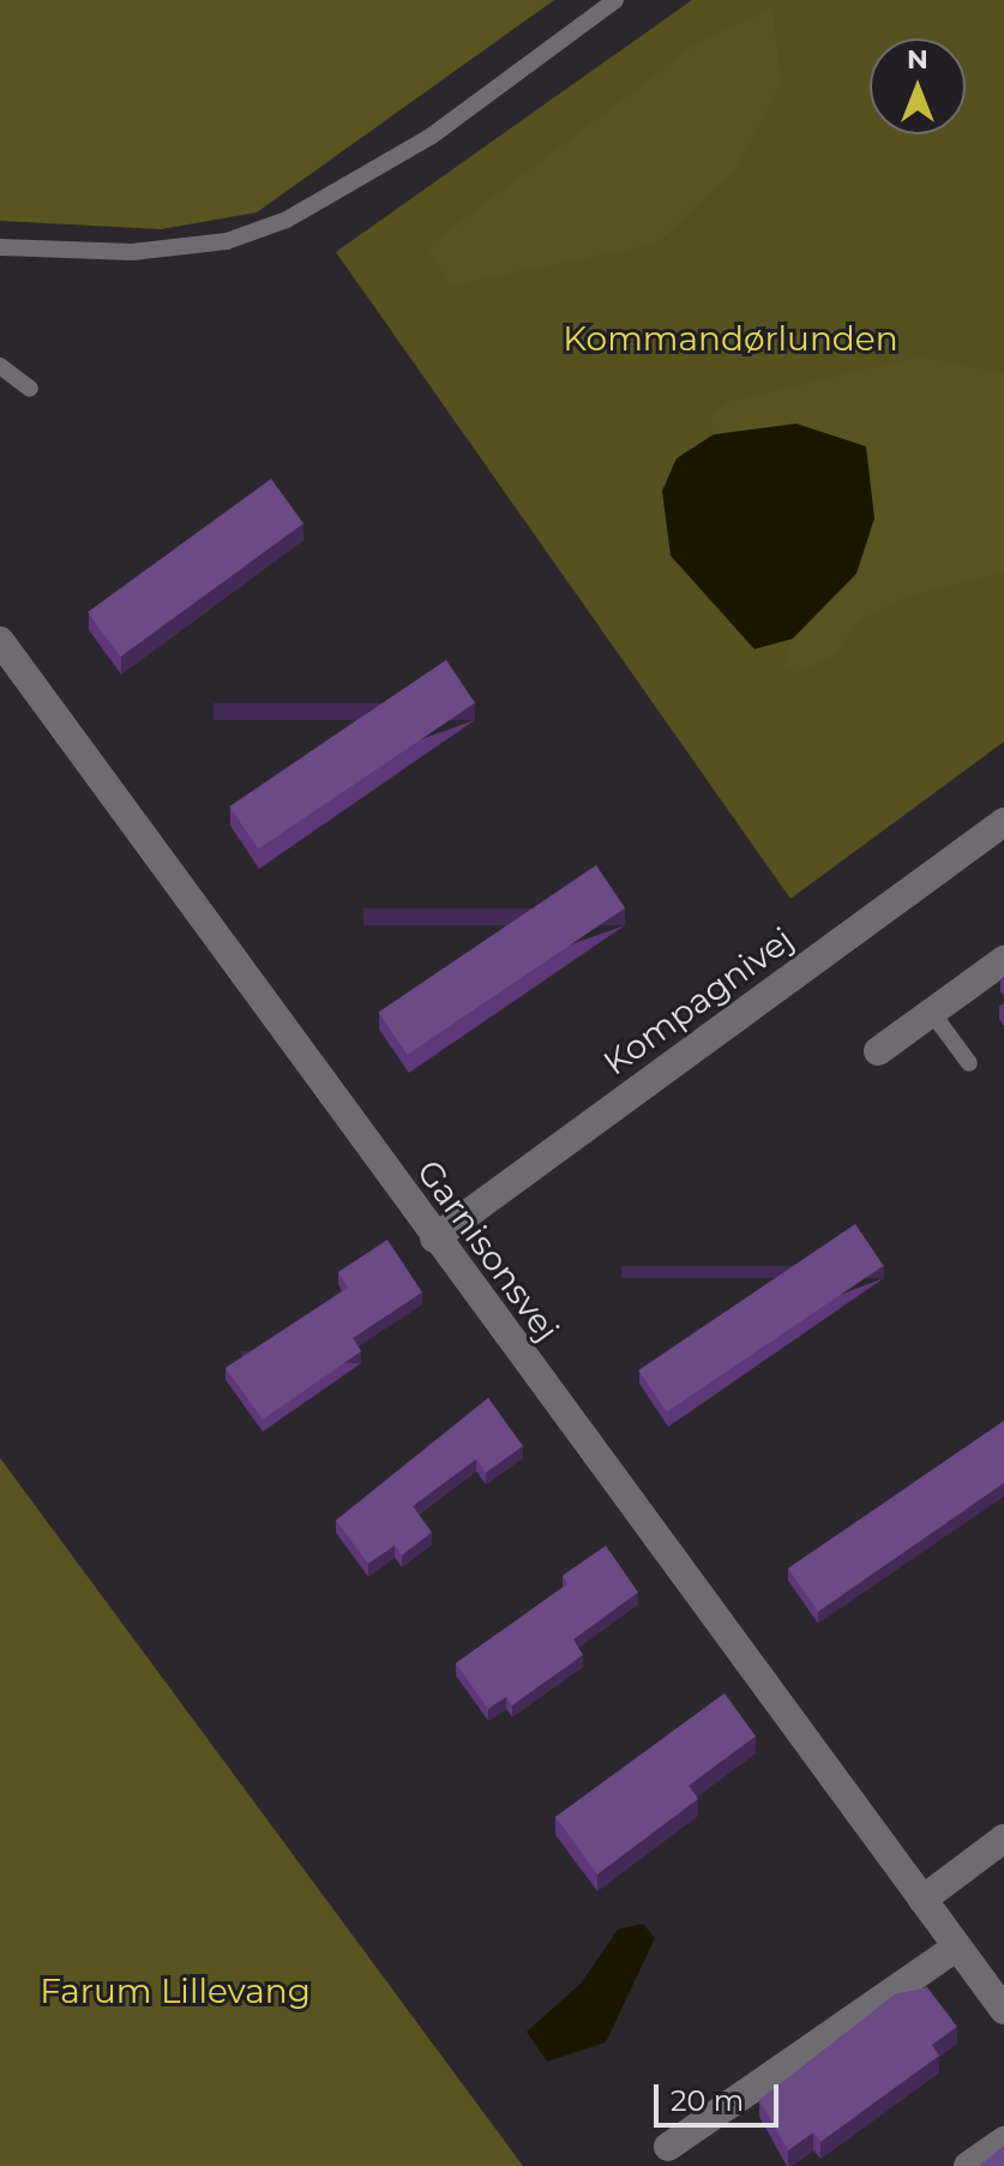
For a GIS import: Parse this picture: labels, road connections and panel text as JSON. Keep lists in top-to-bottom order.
{
  "streets": {
    "street": ["Kompagnivej", "Garnisonsvej"]
  },
  "crossings": [
    ["Kompagnivej", "Garnisonsvej"]
  ],
  "parks": ["Kommandørlunden", "Farum Lillevang"],
  "scale_bar": "20 m",
  "north": "top"
}
